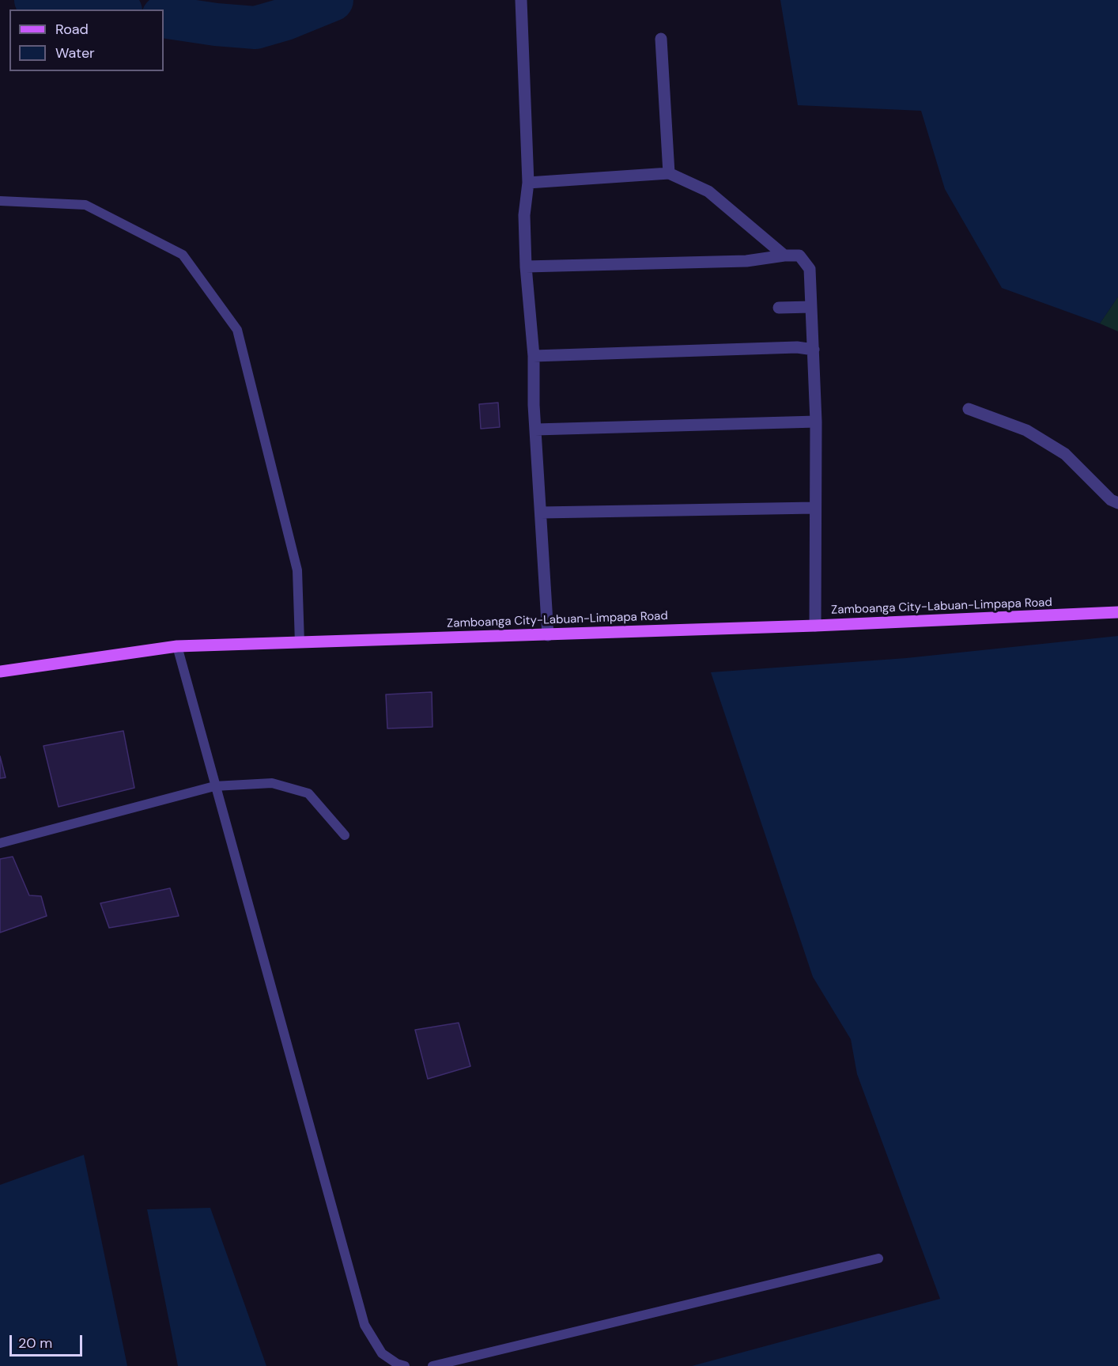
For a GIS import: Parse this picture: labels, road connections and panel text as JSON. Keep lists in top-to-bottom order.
{
  "streets": {
    "main road": ["Zamboanga City-Labuan-Limpapa Road"]
  },
  "legend": ["Road", "Water"],
  "scale_bar": "20 m"
}
